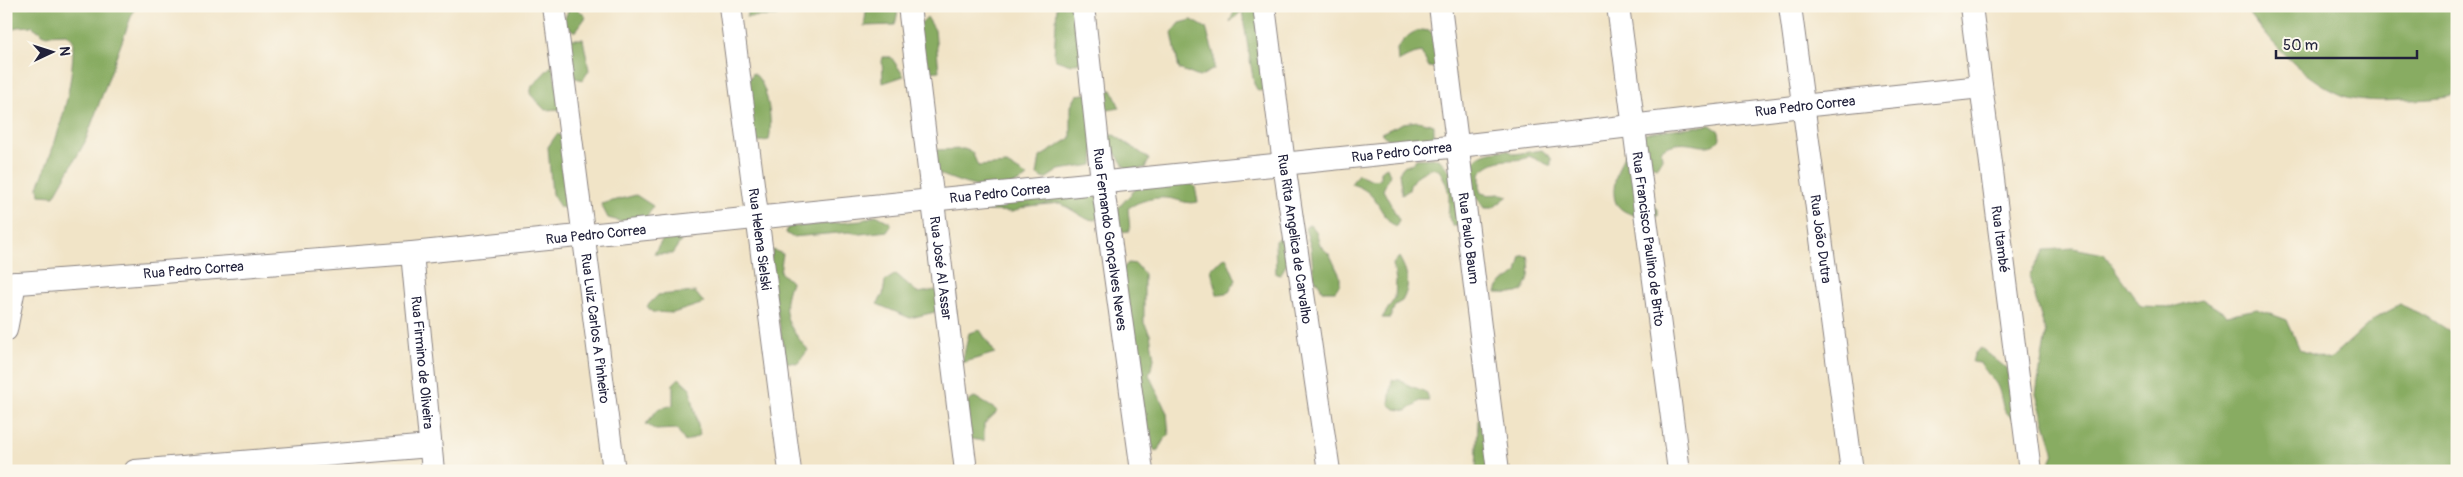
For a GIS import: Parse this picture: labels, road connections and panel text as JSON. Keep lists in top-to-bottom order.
{
  "streets": {
    "street": [
      "Rua Pedro Correa",
      "Rua Paulo Baum",
      "Rua Helena Sielski",
      "Rua Fernando Gonçalves Neves",
      "Rua Rita Angelica de Carvalho",
      "Rua Francisco Paulino de Brito",
      "Rua João Dutra",
      "Rua Itambé",
      "Rua José Al Assar",
      "Rua Luiz Carlos A Pinheiro",
      "Rua Firmino de Oliveira"
    ]
  },
  "crossings": [
    ["Rua Pedro Correa", "Rua Paulo Baum"],
    ["Rua Pedro Correa", "Rua Helena Sielski"],
    ["Rua Pedro Correa", "Rua Fernando Gonçalves Neves"],
    ["Rua Pedro Correa", "Rua Rita Angelica de Carvalho"],
    ["Rua Pedro Correa", "Rua Francisco Paulino de Brito"],
    ["Rua Pedro Correa", "Rua João Dutra"],
    ["Rua Pedro Correa", "Rua Itambé"],
    ["Rua Pedro Correa", "Rua José Al Assar"],
    ["Rua Pedro Correa", "Rua Luiz Carlos A Pinheiro"],
    ["Rua Pedro Correa", "Rua Firmino de Oliveira"]
  ],
  "scale_bar": "50 m",
  "north": "right"
}
